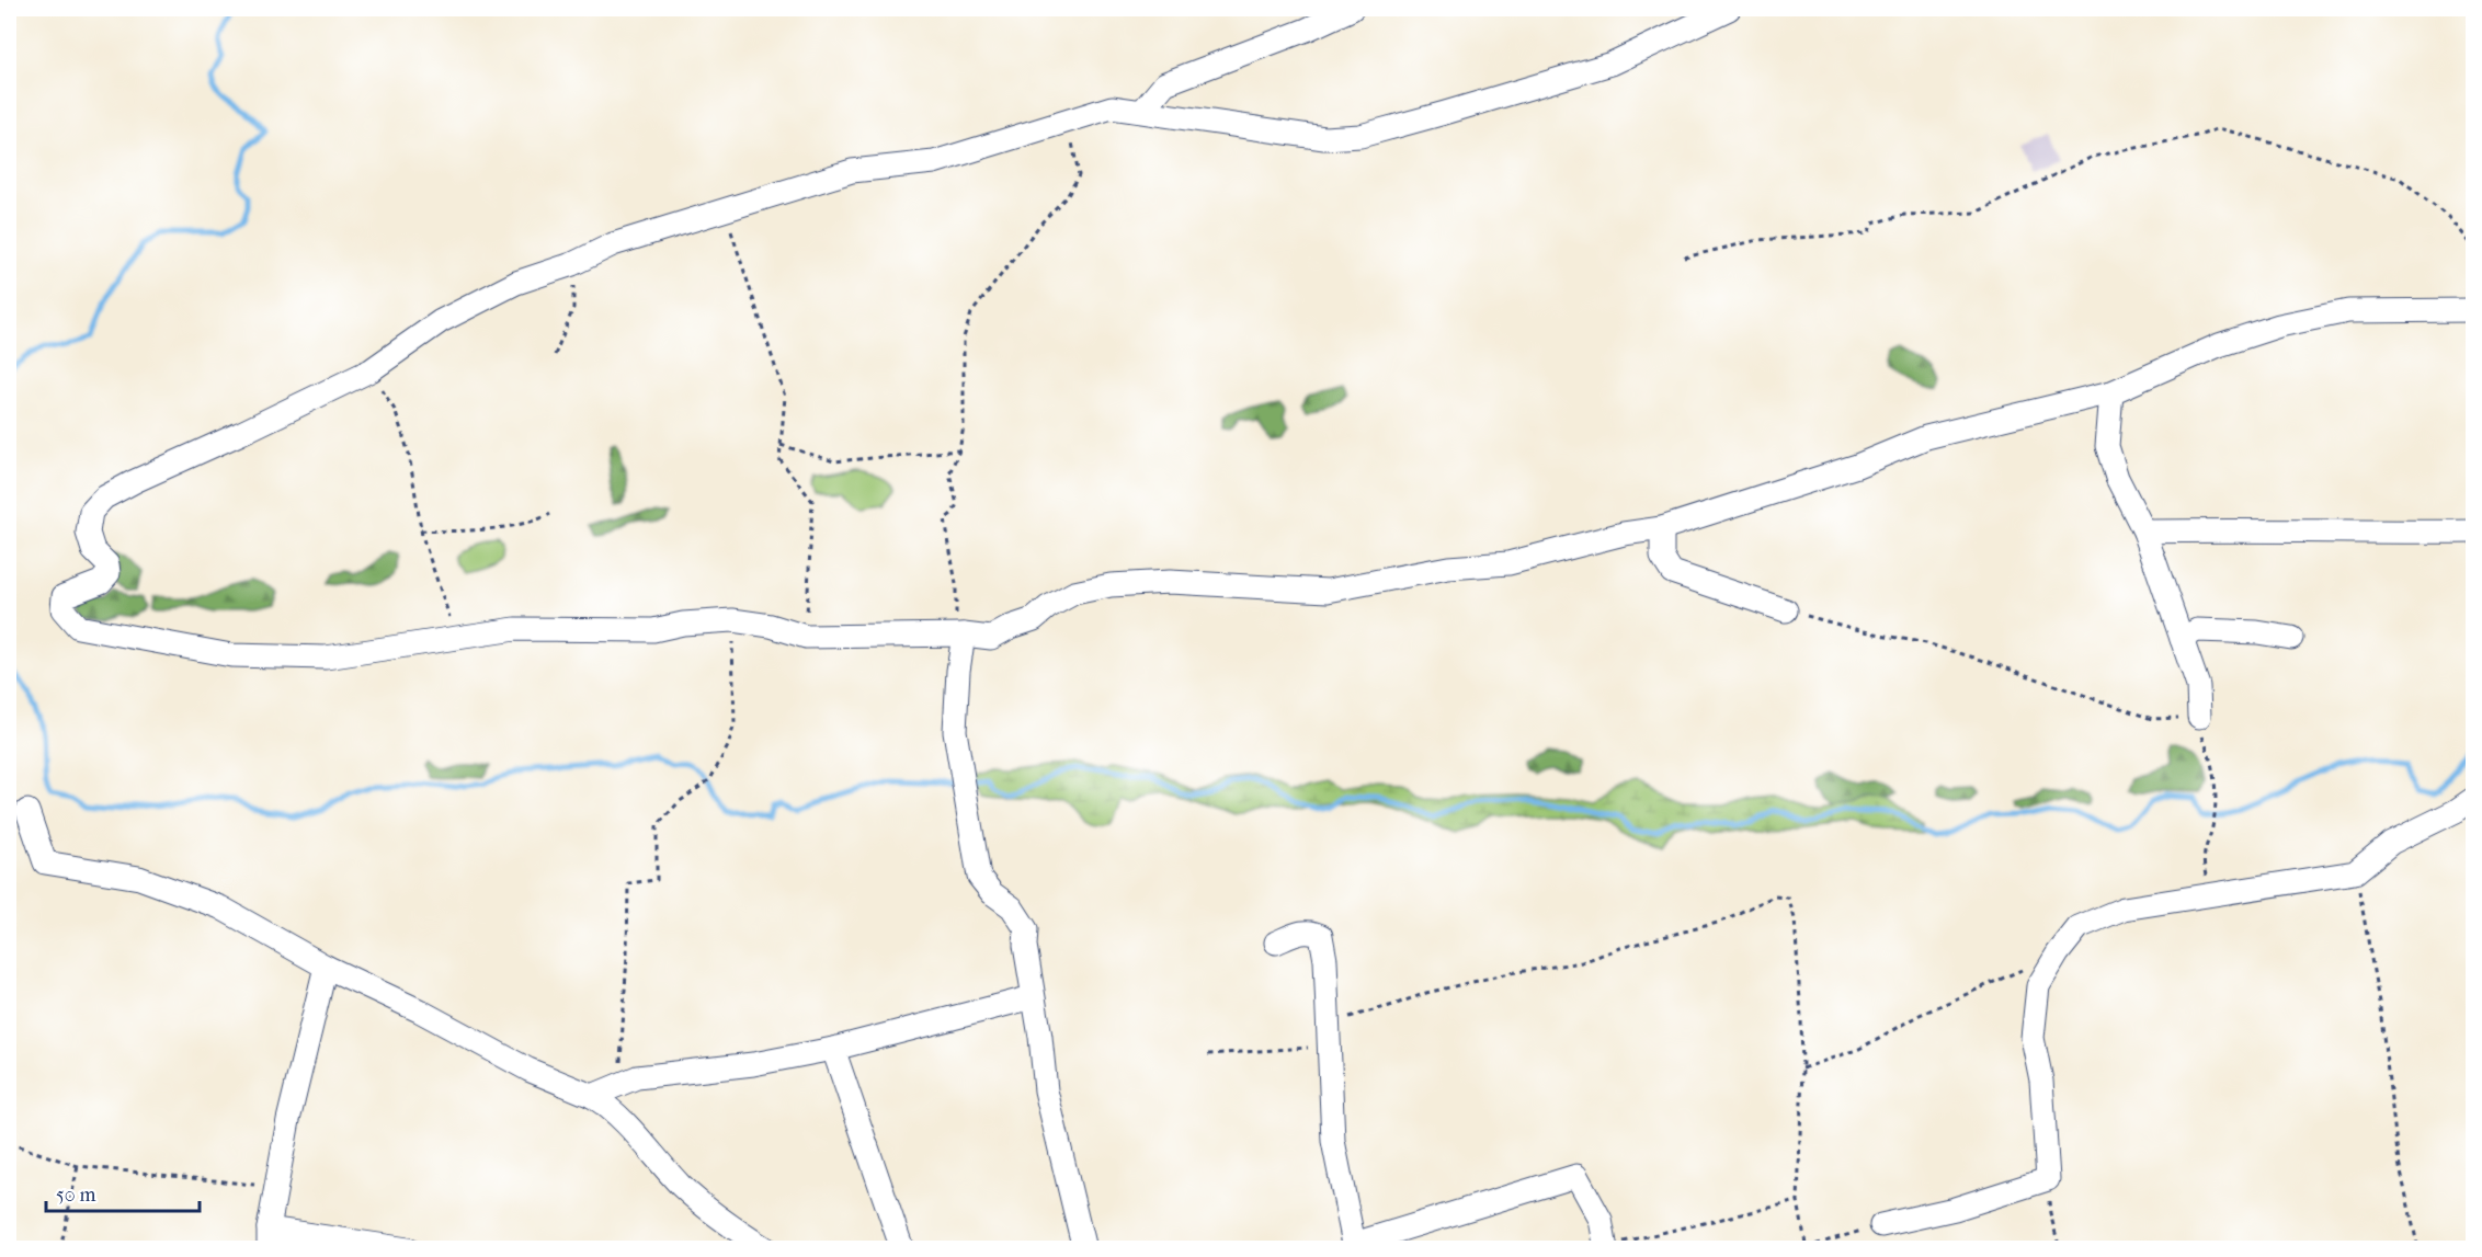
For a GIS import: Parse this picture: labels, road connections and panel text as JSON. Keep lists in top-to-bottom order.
{
  "scale_bar": "50 m"
}
